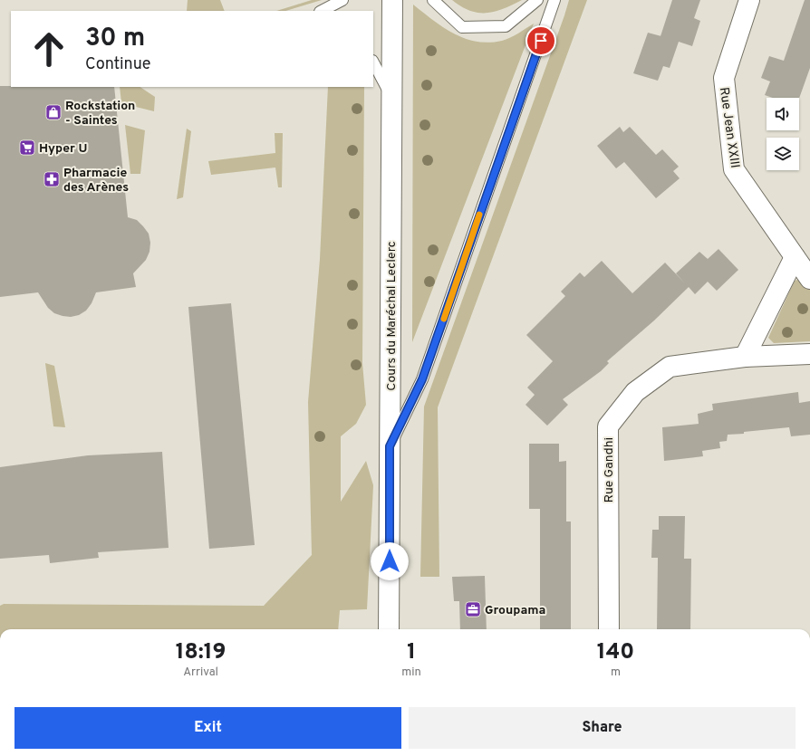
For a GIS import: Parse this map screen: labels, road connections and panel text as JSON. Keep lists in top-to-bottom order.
{
  "streets": {
    "street": ["Rue Jean XXIII", "Cours du Maréchal Leclerc", "Rue Gandhi"]
  },
  "places": {
    "shop": ["Rockstation - Saintes"],
    "supermarket": ["Hyper U"],
    "pharmacy": ["Pharmacie des Arènes"],
    "office": ["Groupama"]
  },
  "page": {
    "turn": ["30 m", "Continue"],
    "eta": [
      "18:19",
      "Arrival",
      "1",
      "min",
      "140",
      "m"
    ],
    "buttons": ["Exit", "Share"]
  }
}
